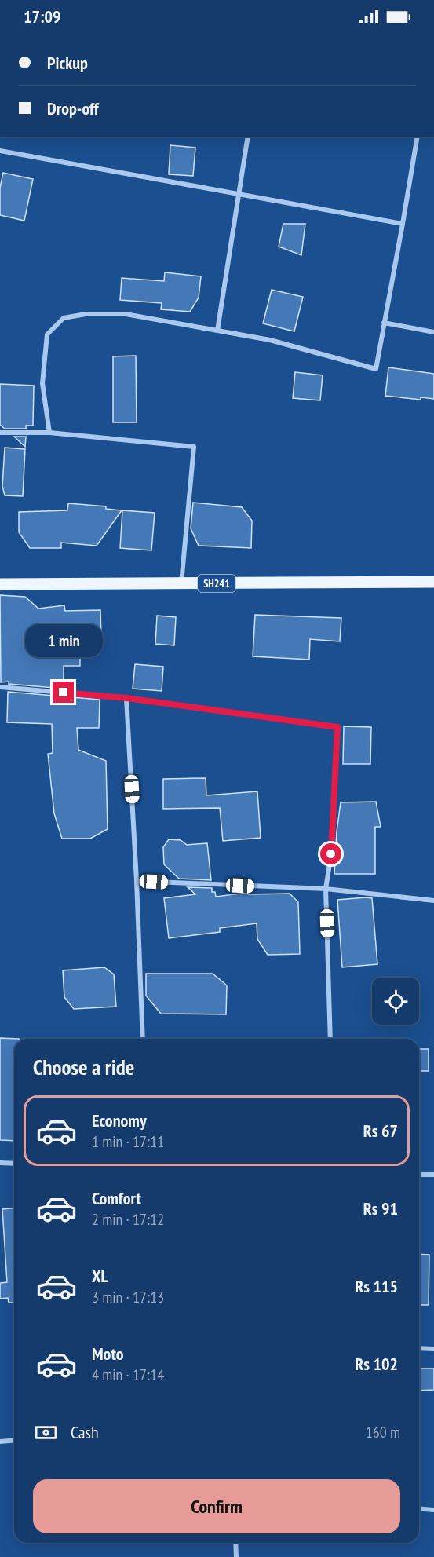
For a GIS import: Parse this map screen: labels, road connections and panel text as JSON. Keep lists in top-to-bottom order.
{
  "streets": {
    "main road": ["SH241"]
  },
  "page": {
    "status": "17:09",
    "banner": ["Pickup", "Drop-off"],
    "bubble": "1 min",
    "heading": "Choose a ride",
    "list": [
      {
        "name": "Economy",
        "note": "1 min · 17:11",
        "value": "Rs 67"
      },
      {
        "name": "Comfort",
        "note": "2 min · 17:12",
        "value": "Rs 91"
      },
      {
        "name": "XL",
        "note": "3 min · 17:13",
        "value": "Rs 115"
      },
      {
        "name": "Moto",
        "note": "4 min · 17:14",
        "value": "Rs 102"
      }
    ],
    "pay": ["Cash", "160 m"],
    "buttons": "Confirm"
  }
}
